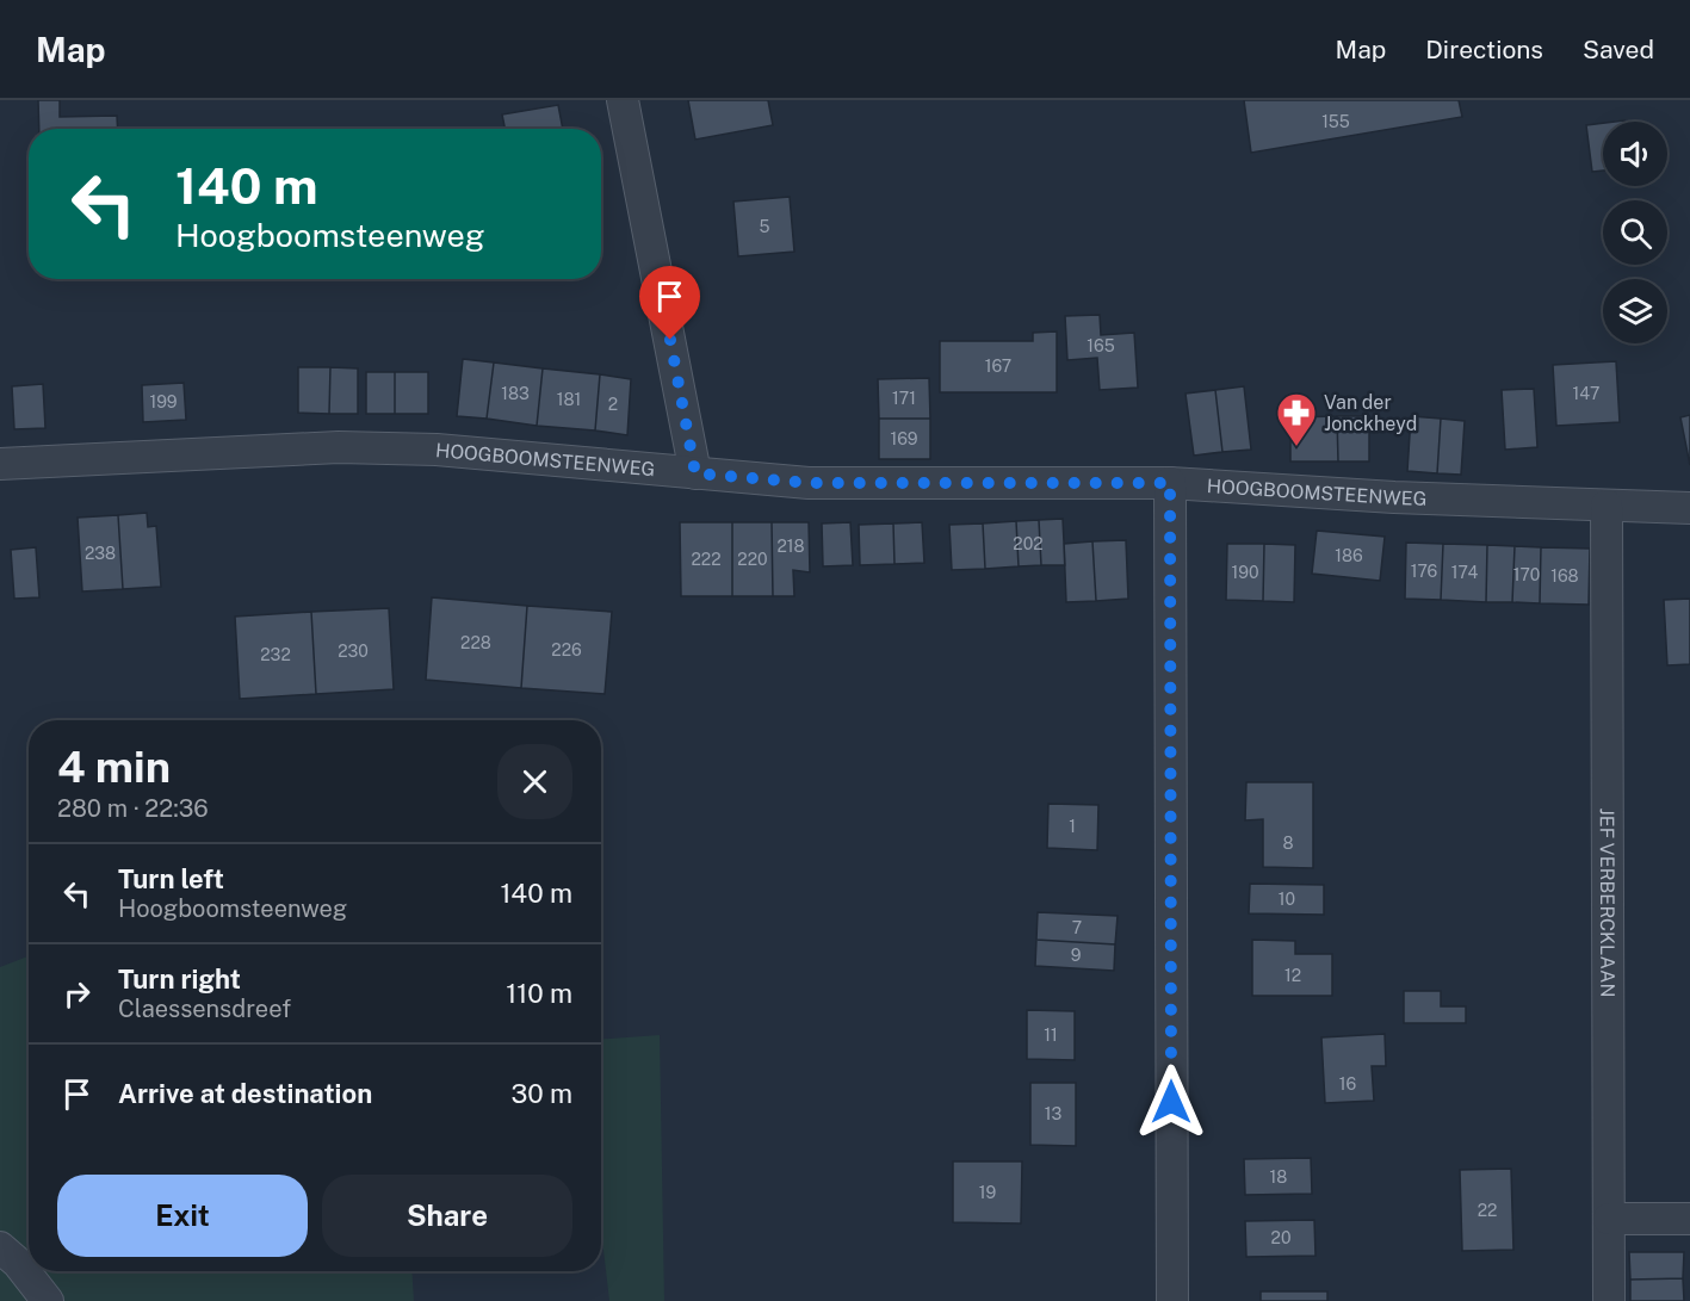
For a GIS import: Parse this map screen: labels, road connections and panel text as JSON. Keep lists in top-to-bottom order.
{
  "streets": {
    "street": ["HOOGBOOMSTEENWEG", "JEF VERBERCKLAAN"]
  },
  "crossings": [
    ["HOOGBOOMSTEENWEG", "JEF VERBERCKLAAN"]
  ],
  "places": {
    "pharmacy": ["Van der Jonckheyd"]
  },
  "house_numbers": [
    "155",
    "5",
    "165",
    "167",
    "183",
    "147",
    "171",
    "181",
    "199",
    "2",
    "169",
    "202",
    "218",
    "238",
    "186",
    "222",
    "220",
    "176",
    "190",
    "174",
    "170",
    "168",
    "228",
    "226",
    "230",
    "232",
    "1",
    "8",
    "10",
    "7",
    "9",
    "12",
    "11",
    "16",
    "13",
    "18",
    "19",
    "22",
    "20"
  ],
  "page": {
    "header": "Map",
    "nav": ["Map", "Directions", "Saved"],
    "turn": ["140 m", "Hoogboomsteenweg"],
    "heading": ["4 min", "280 m · 22:36"],
    "list": [
      {
        "name": "Turn left",
        "note": "Hoogboomsteenweg",
        "value": "140 m"
      },
      {
        "name": "Turn right",
        "note": "Claessensdreef",
        "value": "110 m"
      },
      {
        "name": "Arrive at destination",
        "value": "30 m"
      }
    ],
    "buttons": ["Exit", "Share"]
  }
}
